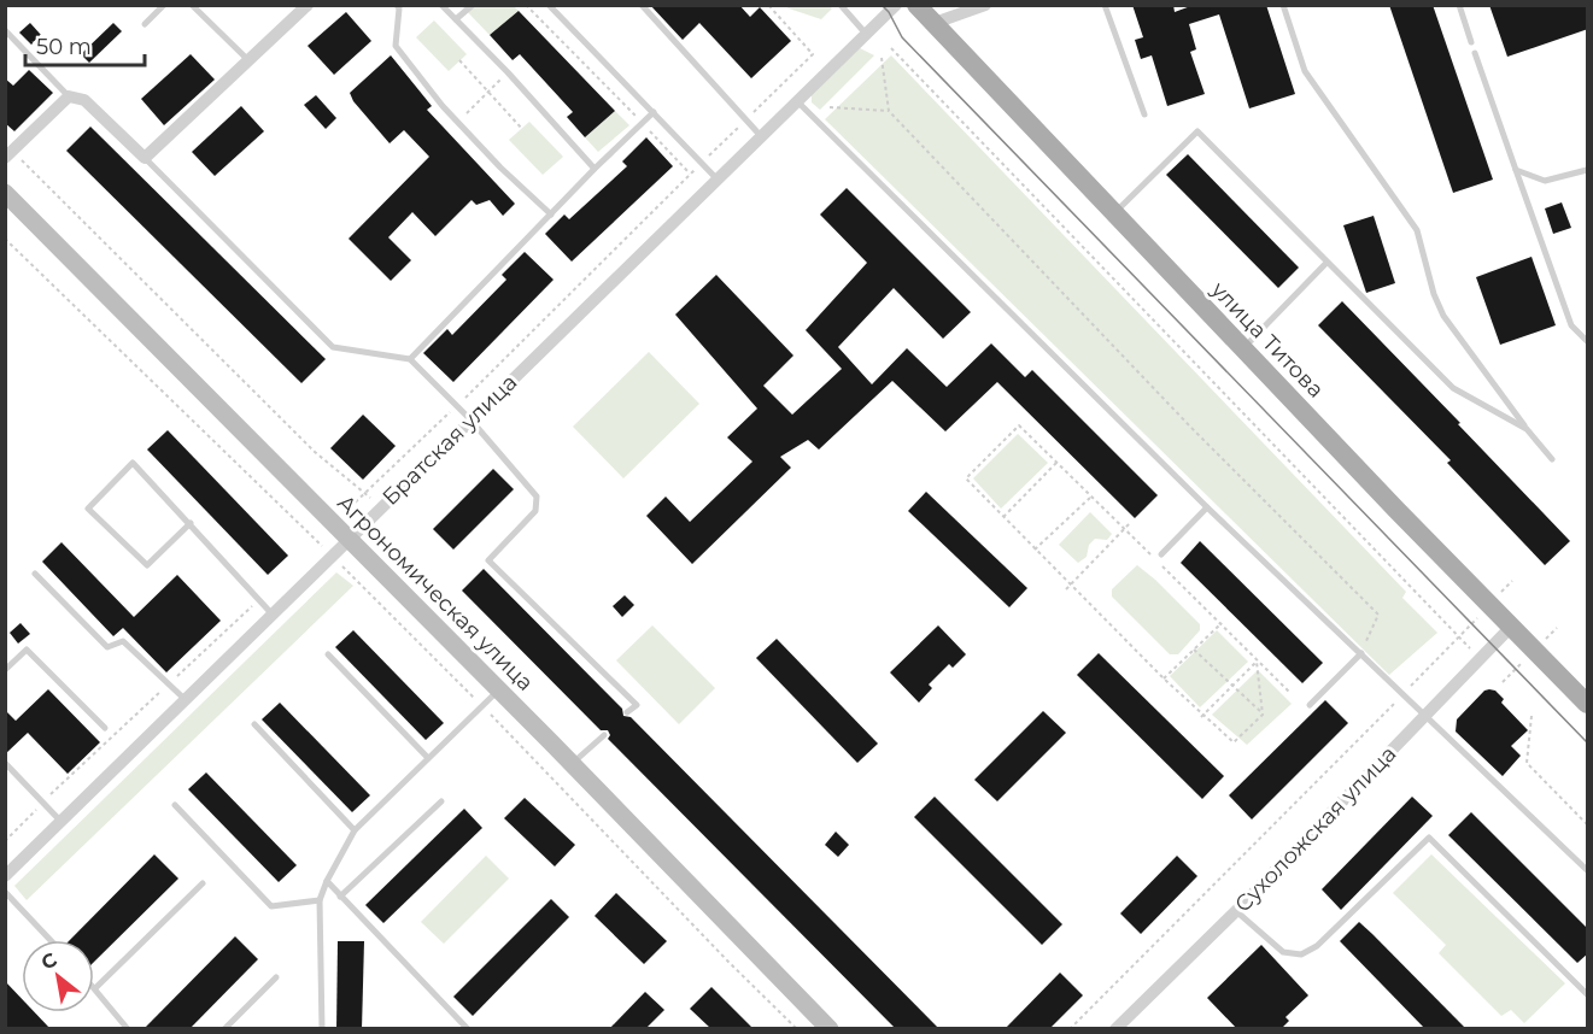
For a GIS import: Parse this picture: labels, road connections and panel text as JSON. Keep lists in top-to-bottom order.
{
  "streets": {
    "main road": ["улица Титова"],
    "street": ["Братская улица", "Агрономическая улица", "Сухоложская улица"]
  },
  "crossings": [
    ["улица Титова", "Сухоложская улица"],
    ["Братская улица", "Агрономическая улица"]
  ],
  "scale_bar": "50 m",
  "north": "top left"
}
